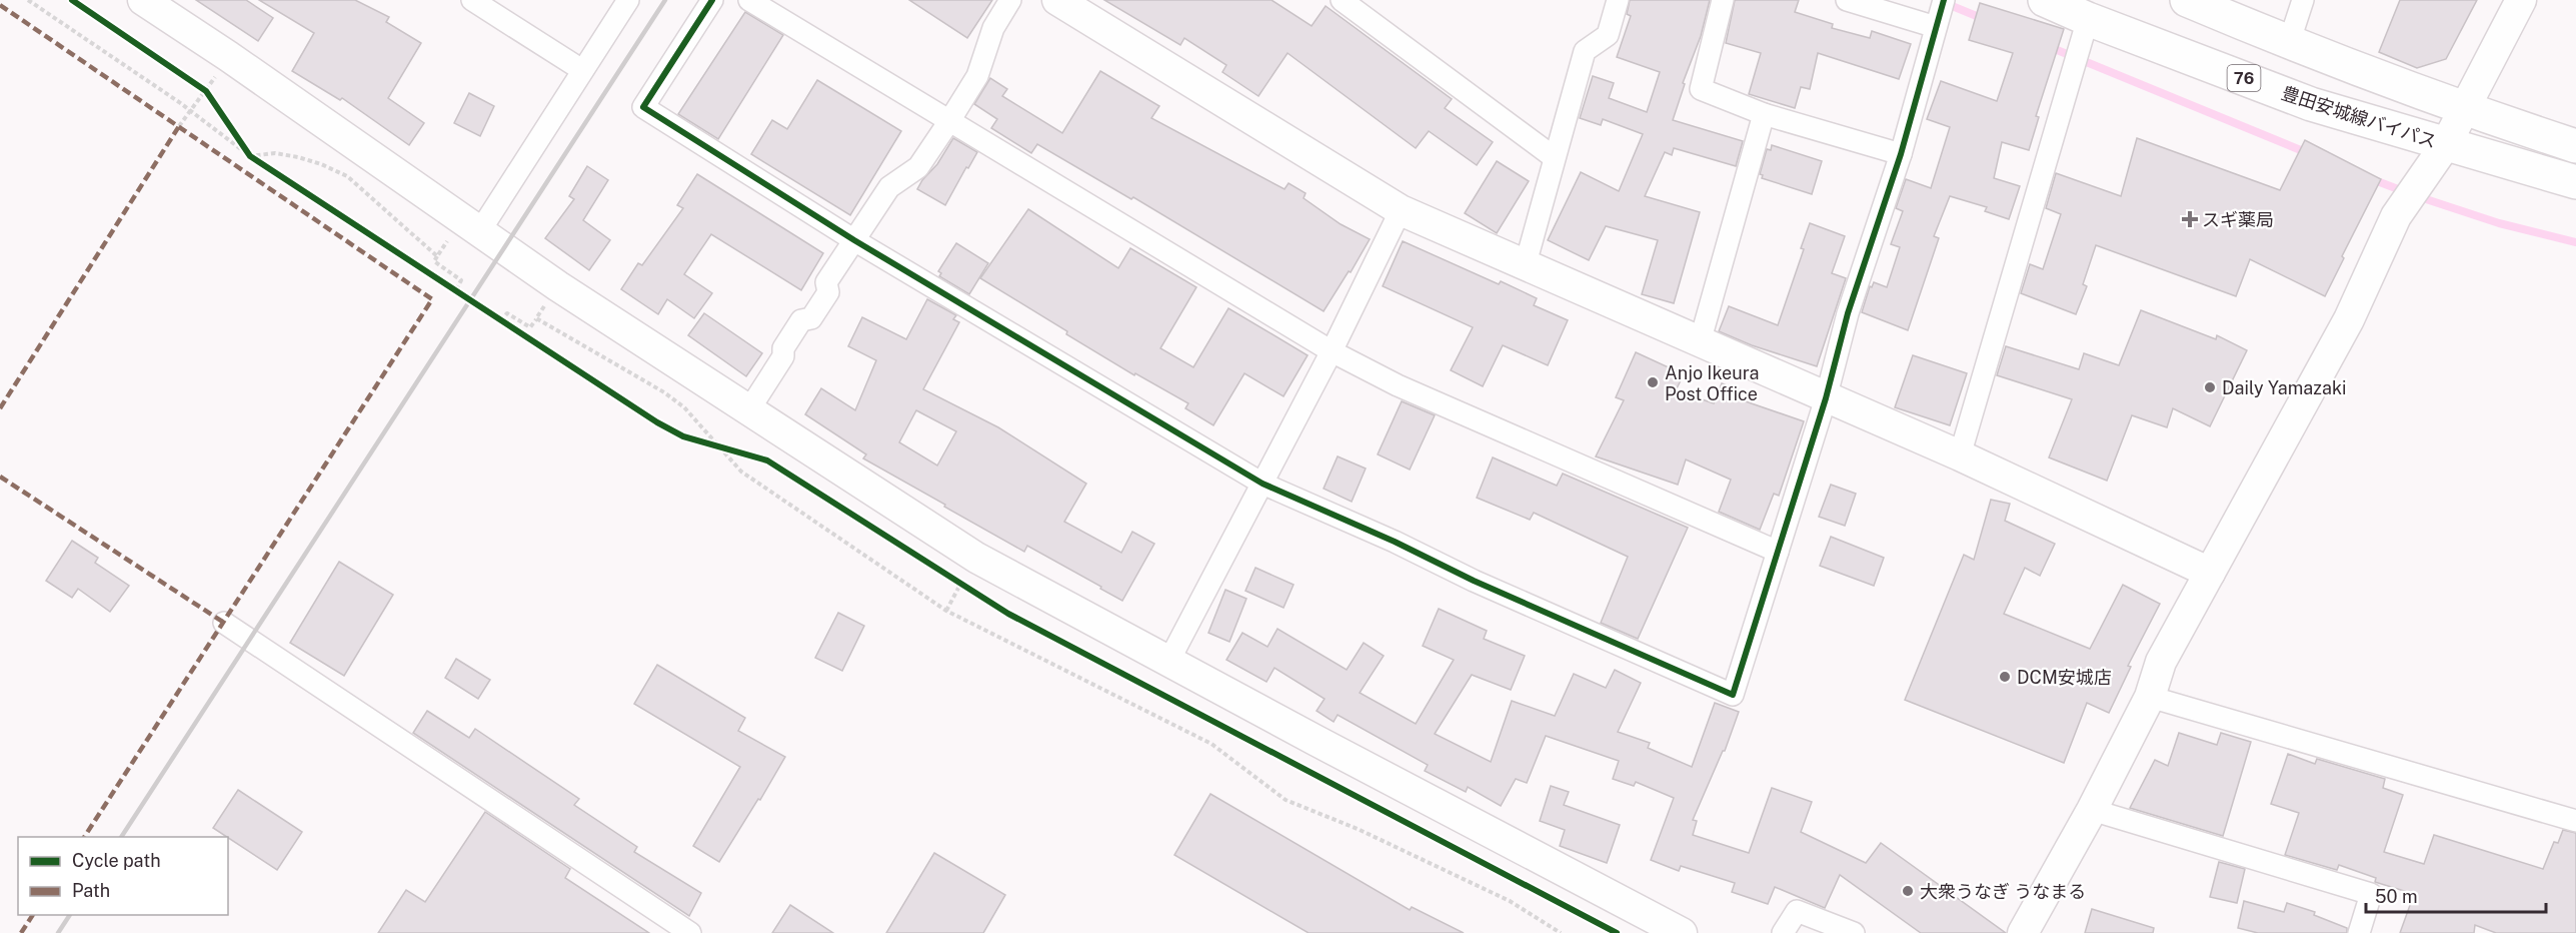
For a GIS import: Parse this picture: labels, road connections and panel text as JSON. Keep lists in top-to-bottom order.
{
  "streets": {
    "main road": ["76", "豊田安城線バイパス"]
  },
  "places": {
    "health": ["スギ薬局"],
    "other": [
      "Anjo Ikeura Post Office",
      "Daily Yamazaki",
      "DCM安城店",
      "大衆うなぎ うなまる"
    ]
  },
  "legend": ["Cycle path", "Path"],
  "scale_bar": "50 m"
}
